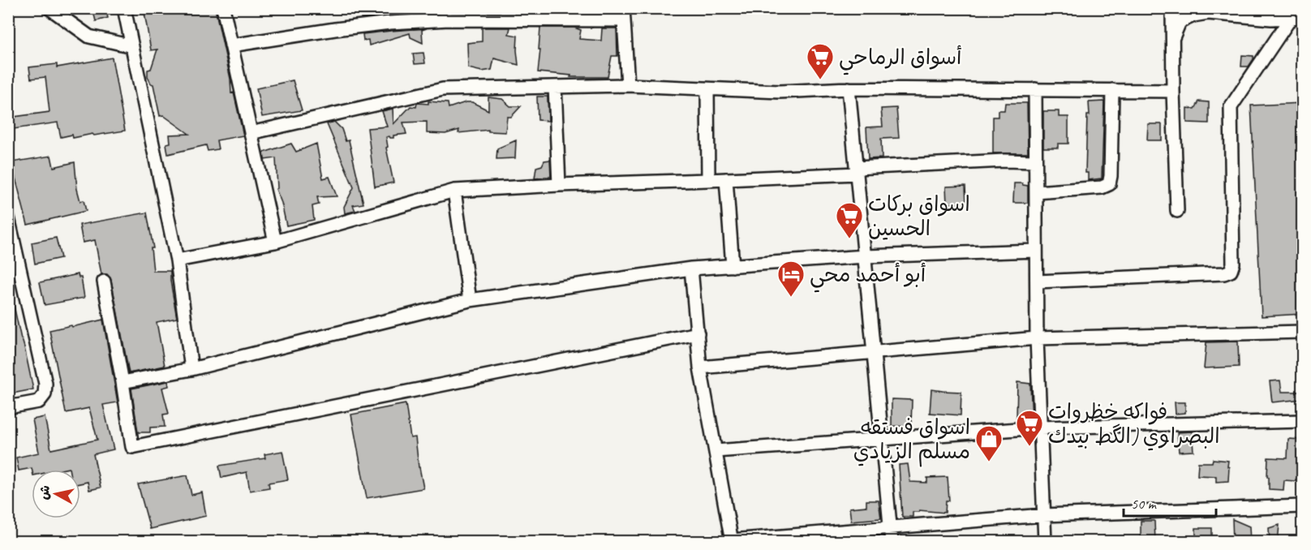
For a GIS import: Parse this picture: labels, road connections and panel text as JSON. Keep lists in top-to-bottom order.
{
  "places": {
    "supermarket": ["أسواق الرماحي", "اسواق بركات الحسين", "فواكه خظروات البصراوي (الگط بيدك"],
    "hotel": ["أبو أحمد محي"],
    "shop": ["اسواق فستقه مسلم الزيادي"]
  },
  "scale_bar": "50 m",
  "north": "left"
}
